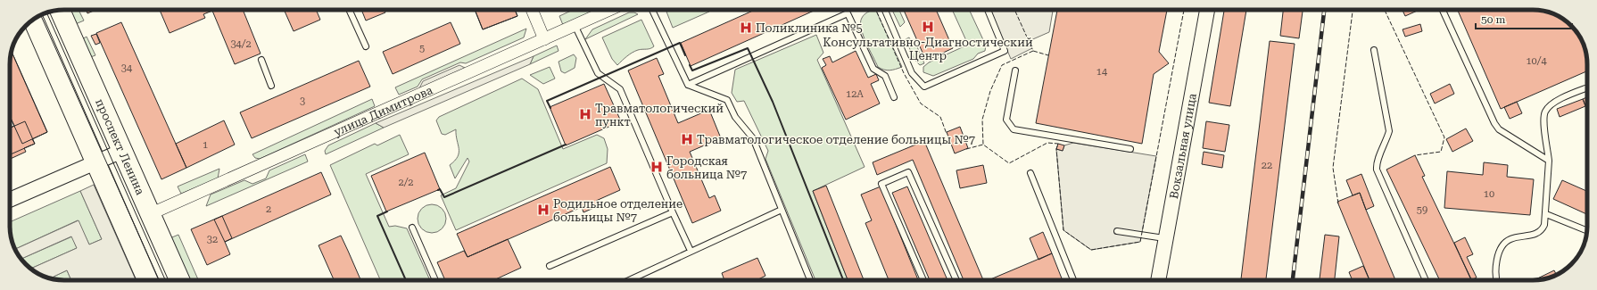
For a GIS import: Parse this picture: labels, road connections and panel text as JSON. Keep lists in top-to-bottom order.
{
  "streets": {
    "highway": ["проспект Ленина"],
    "street": ["улица Димитрова", "Вокзальная улица"]
  },
  "crossings": [
    ["улица Димитрова", "проспект Ленина"]
  ],
  "places": {
    "hospital": [
      "Консультативно-Диагностический Центр",
      "Поликлиника №5",
      "Травматологический пункт",
      "Травматологическое отделение больницы №7",
      "Городская больница №7",
      "Родильное отделение больницы №7"
    ]
  },
  "house_numbers": [
    "34/2",
    "5",
    "10/4",
    "34",
    "14",
    "12А",
    "3",
    "1",
    "22",
    "2/2",
    "10",
    "2",
    "59",
    "32"
  ],
  "scale_bar": "50 m"
}
